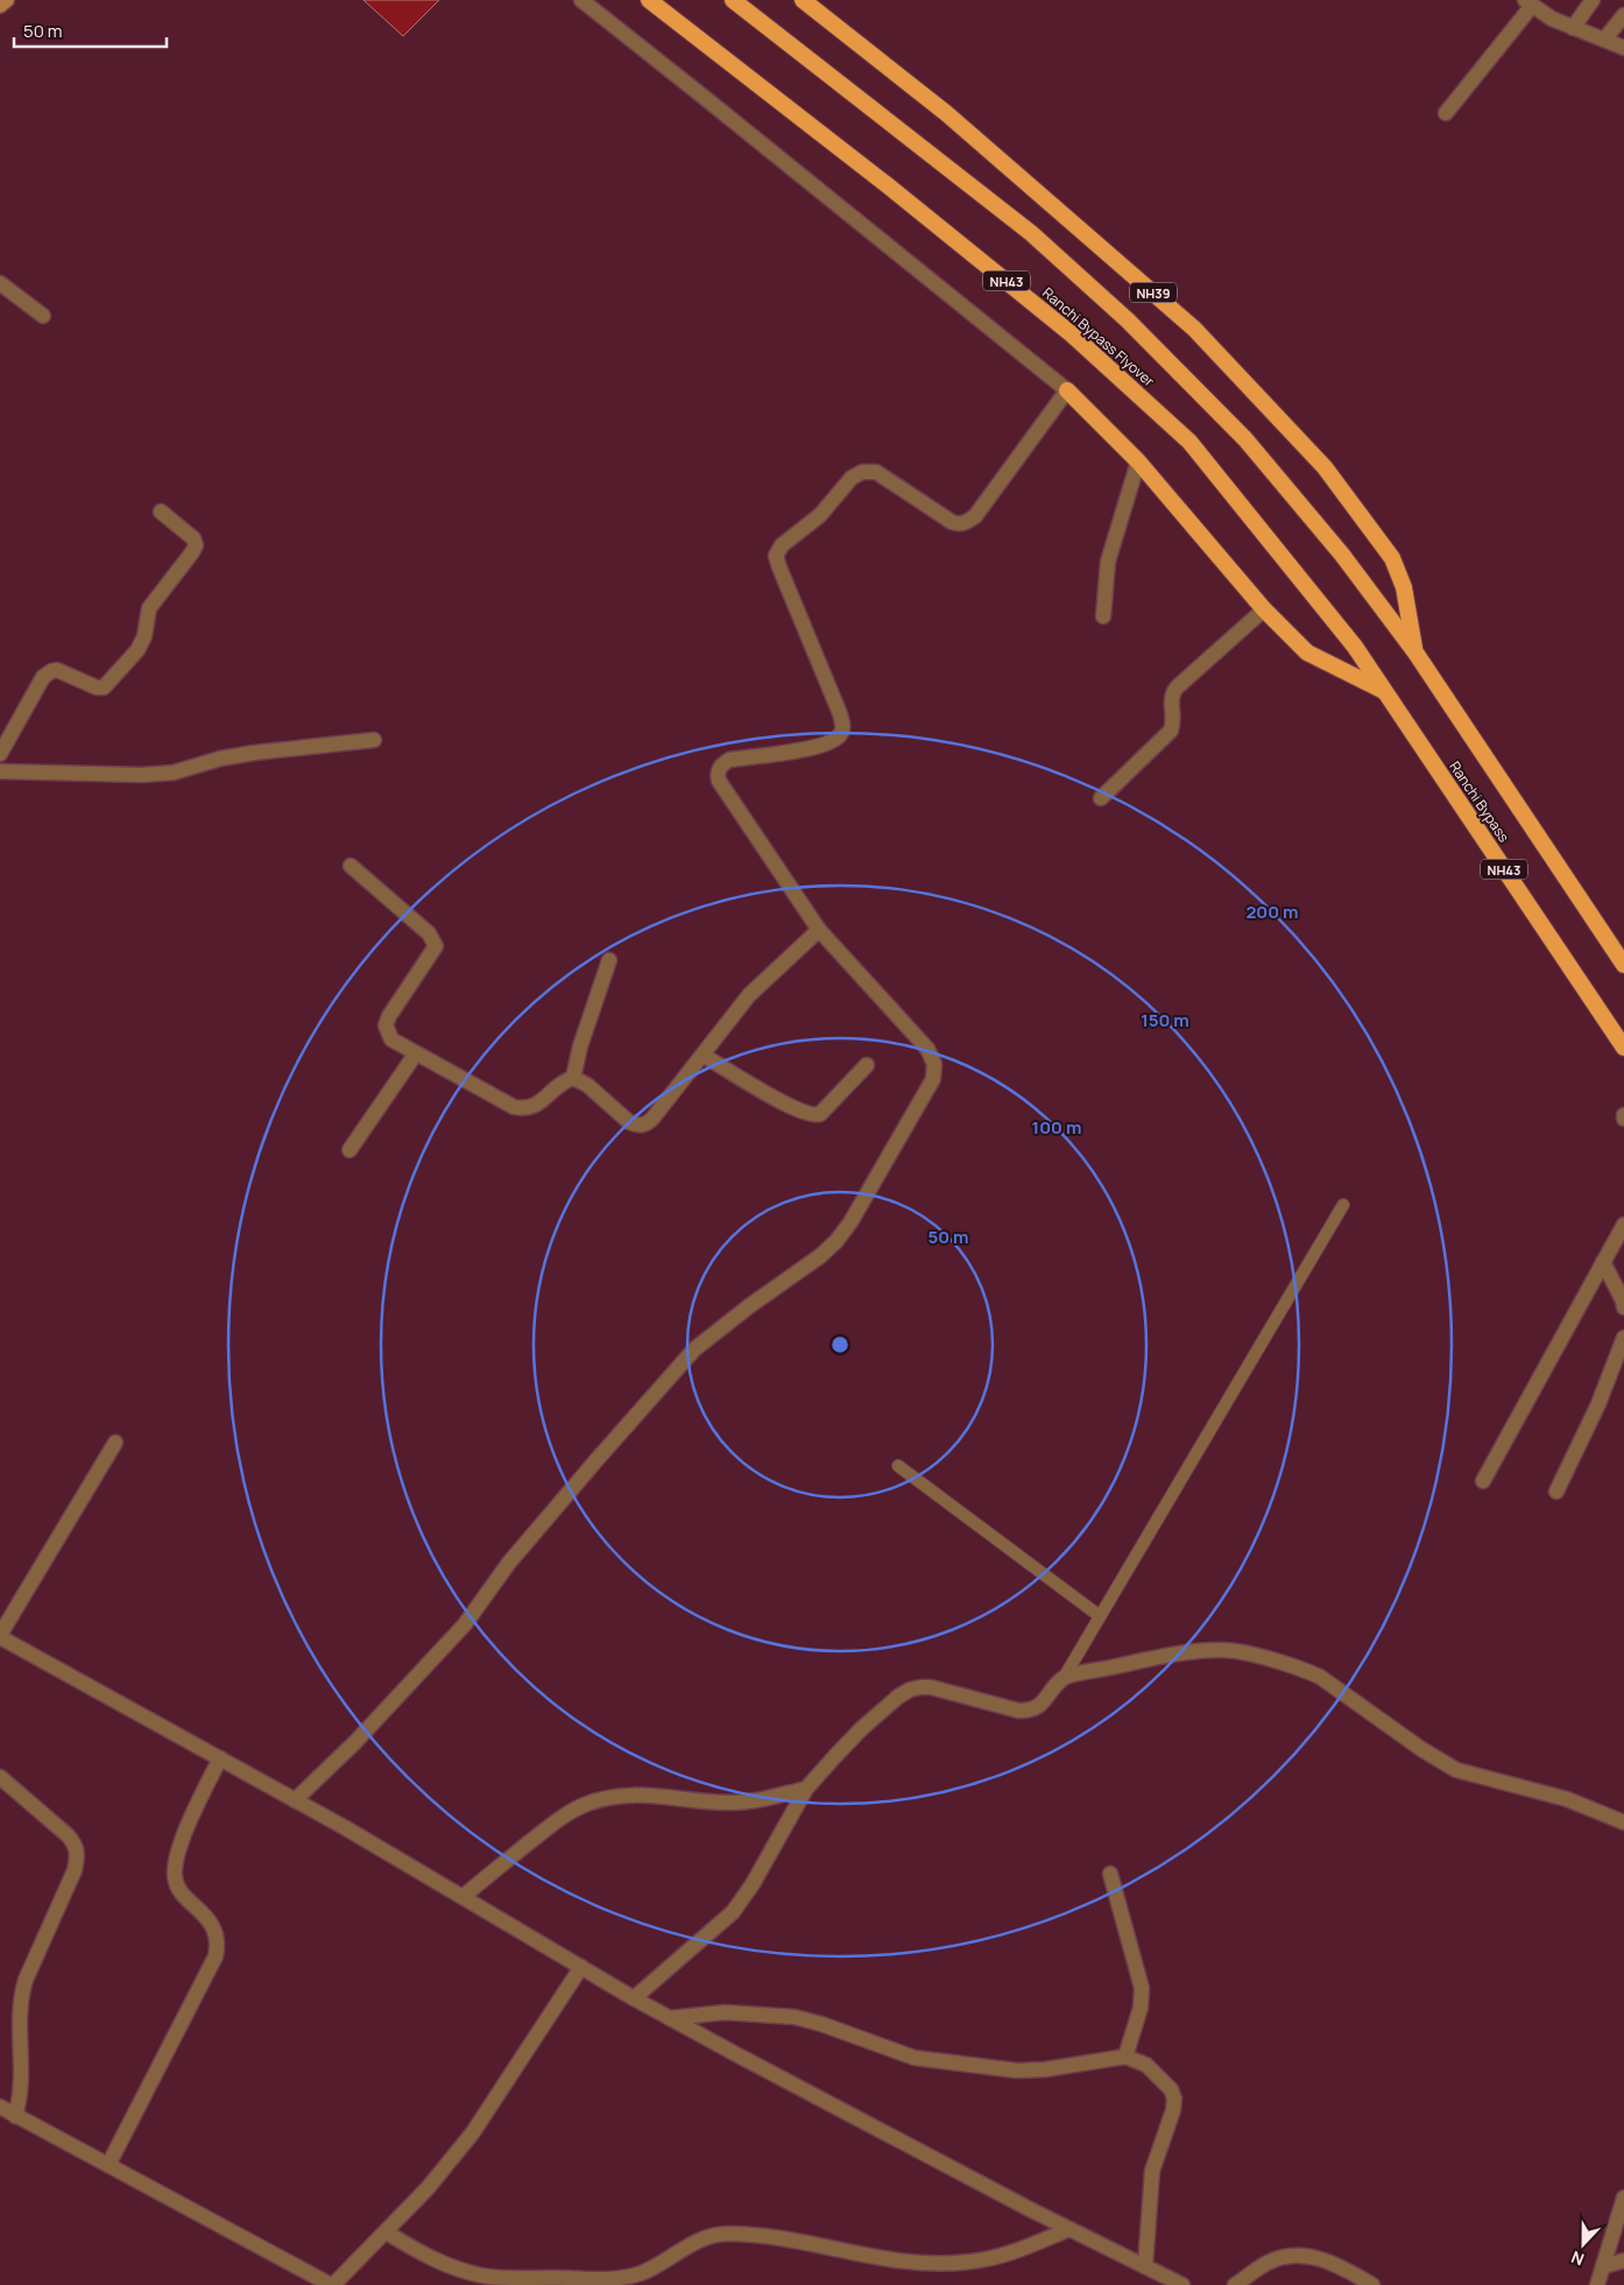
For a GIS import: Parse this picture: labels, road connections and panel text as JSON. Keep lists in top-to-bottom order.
{
  "streets": {
    "highway": [
      "NH43",
      "NH39",
      "Ranchi Bypass Flyover",
      "Ranchi Bypass"
    ]
  },
  "crossings": [
    ["NH39", "Ranchi Bypass Flyover"],
    ["NH39", "Ranchi Bypass"],
    ["Ranchi Bypass Flyover", "Ranchi Bypass"]
  ],
  "scale_bar": "50 m",
  "north": "bottom",
  "rings": [
    "200 m",
    "150 m",
    "100 m",
    "50 m"
  ]
}
